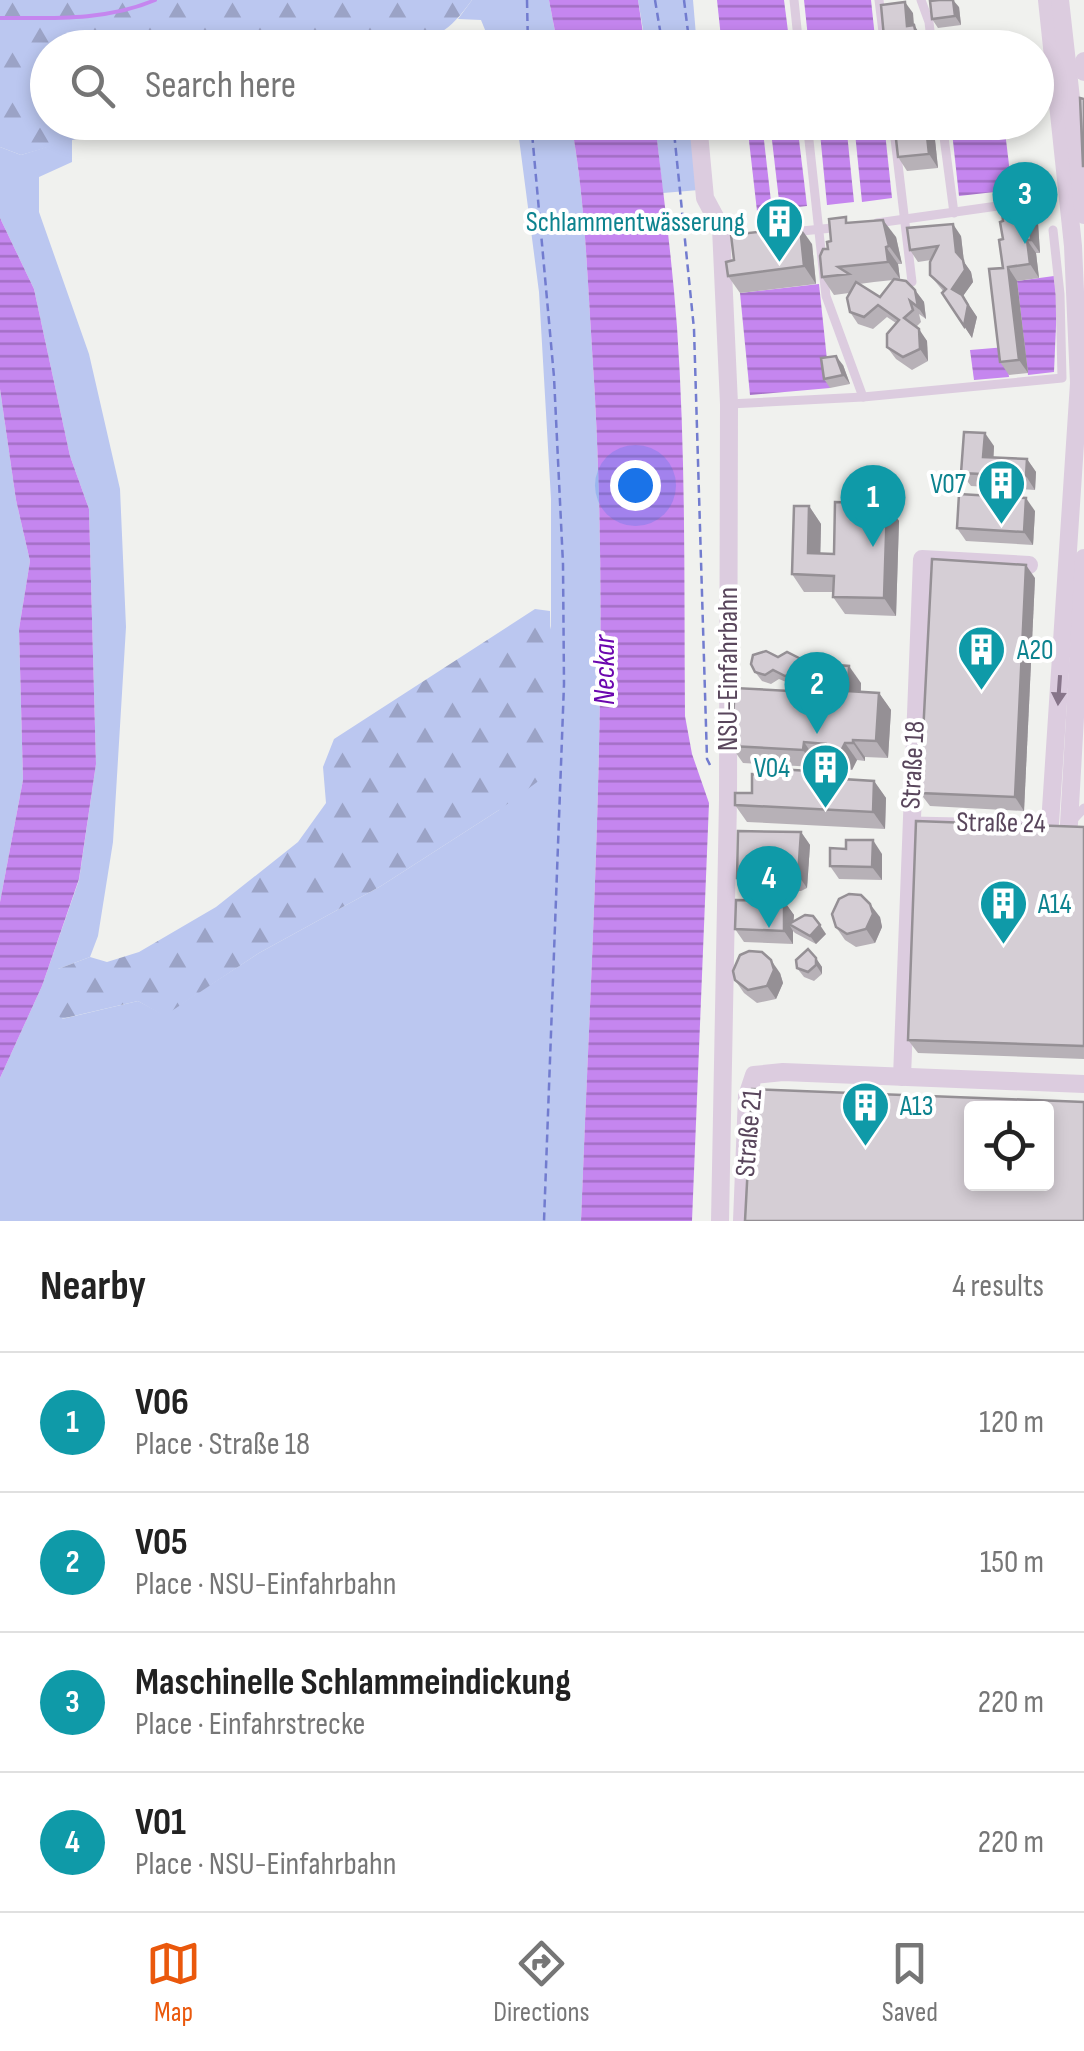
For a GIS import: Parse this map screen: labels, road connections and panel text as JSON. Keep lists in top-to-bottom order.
{
  "streets": {
    "street": ["NSU-Einfahrbahn", "Straße 18", "Straße 21"],
    "lane": ["Straße 24"]
  },
  "crossings": [
    ["Straße 18", "Straße 24"],
    ["Straße 18", "Straße 21"]
  ],
  "water": ["Neckar"],
  "places": {
    "building": [
      "Schlammentwässerung",
      "V07",
      "A20",
      "V04",
      "A14",
      "A13"
    ]
  },
  "page": {
    "search": "Search here",
    "pins": [
      "3",
      "1",
      "2",
      "4"
    ],
    "heading": ["Nearby", "4 results"],
    "list": [
      {
        "mark": "1",
        "name": "V06",
        "note": "Place · Straße 18",
        "value": "120 m"
      },
      {
        "mark": "2",
        "name": "V05",
        "note": "Place · NSU-Einfahrbahn",
        "value": "150 m"
      },
      {
        "mark": "3",
        "name": "Maschinelle Schlammeindickung",
        "note": "Place · Einfahrstrecke",
        "value": "220 m"
      },
      {
        "mark": "4",
        "name": "V01",
        "note": "Place · NSU-Einfahrbahn",
        "value": "220 m"
      }
    ],
    "nav": ["Map", "Directions", "Saved"]
  }
}
